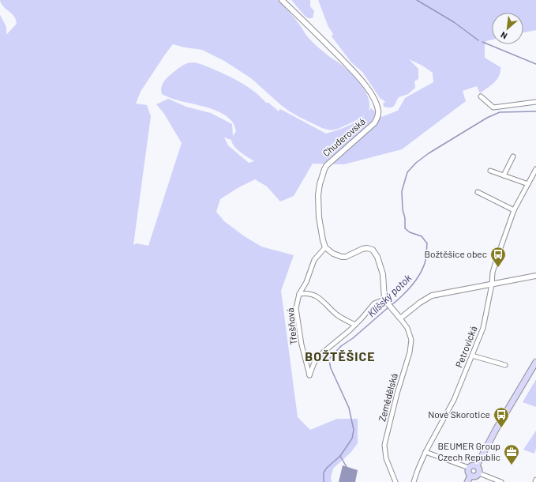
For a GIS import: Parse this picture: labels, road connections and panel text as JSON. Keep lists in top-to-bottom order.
{
  "streets": {
    "street": [
      "Chuderovská",
      "Třešňová",
      "Petrovická",
      "Zemědělská"
    ]
  },
  "crossings": [
    ["Chuderovská", "Třešňová"]
  ],
  "districts": ["BOŽTĚŠICE"],
  "water": ["Klíšský potok"],
  "places": {
    "bus stop": ["Božtěšice obec", "Nové Skorotice"],
    "office": ["BEUMER Group Czech Republic"]
  },
  "north": "bottom left"
}
